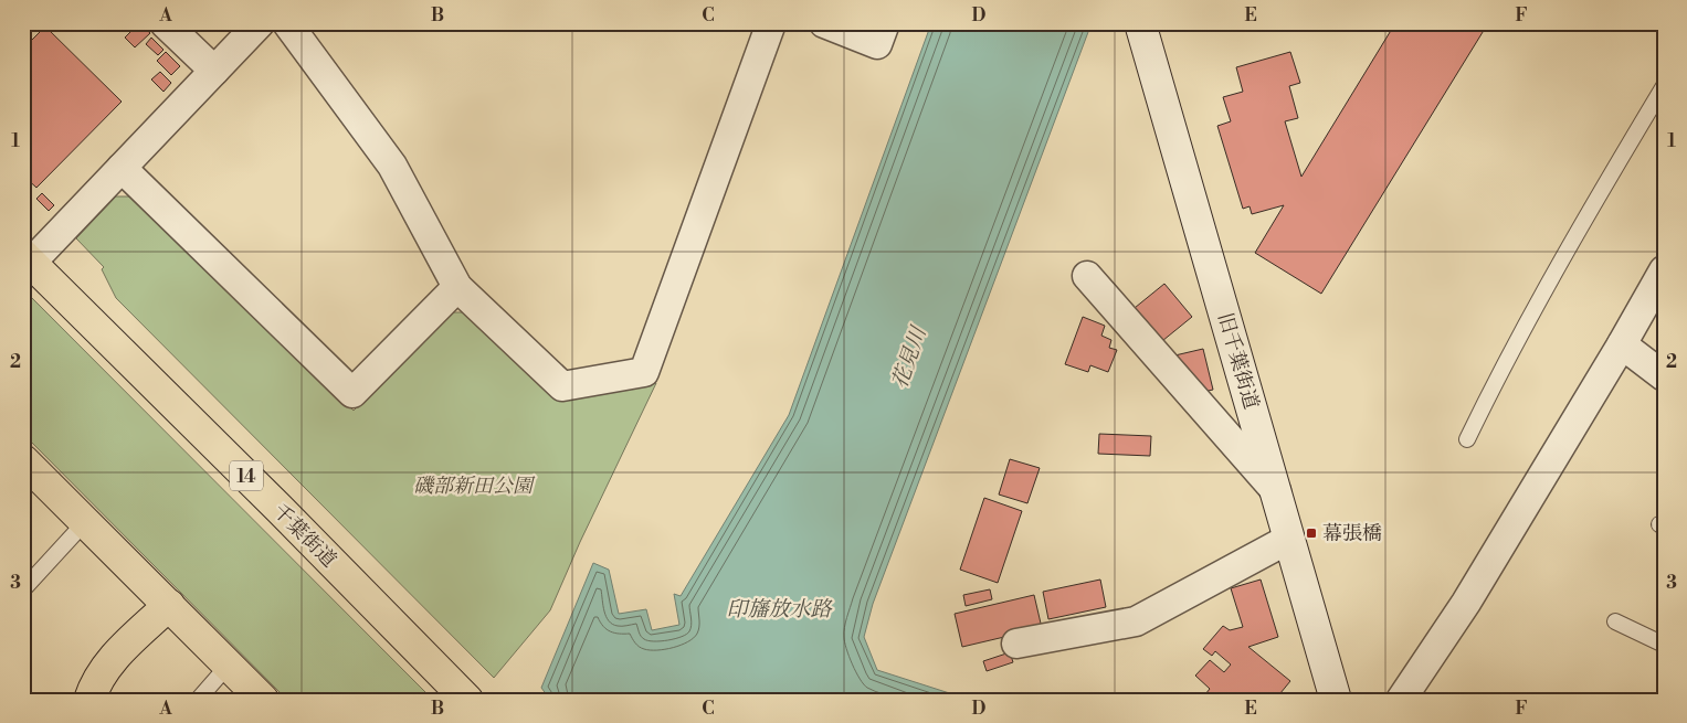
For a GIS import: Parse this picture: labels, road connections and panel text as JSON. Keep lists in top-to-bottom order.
{
  "streets": {
    "highway": ["14", "千葉街道"],
    "street": ["旧千葉街道"]
  },
  "water": ["花見川", "印旛放水路"],
  "parks": ["磯部新田公園"],
  "places": {
    "transit": ["幕張橋"]
  },
  "grid": {
    "columns": [
      "A",
      "B",
      "C",
      "D",
      "E",
      "F"
    ],
    "rows": ["1", "2", "3"]
  }
}
